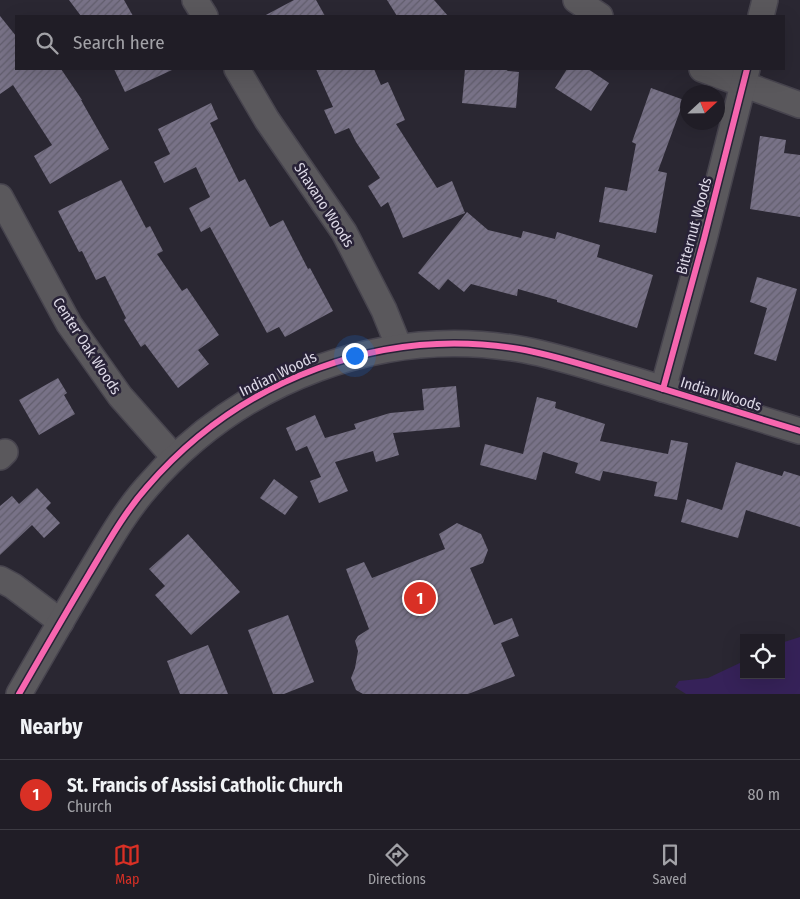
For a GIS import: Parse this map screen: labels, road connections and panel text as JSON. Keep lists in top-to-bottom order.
{
  "streets": {
    "street": [
      "Shavano Woods",
      "Bitternut Woods",
      "Center Oak Woods",
      "Indian Woods"
    ]
  },
  "crossings": [
    ["Shavano Woods", "Indian Woods"],
    ["Bitternut Woods", "Indian Woods"],
    ["Center Oak Woods", "Indian Woods"]
  ],
  "north": "right",
  "page": {
    "search": "Search here",
    "pins": "1",
    "heading": "Nearby",
    "list": [
      {
        "mark": "1",
        "name": "St. Francis of Assisi Catholic Church",
        "note": "Church",
        "value": "80 m"
      }
    ],
    "nav": ["Map", "Directions", "Saved"]
  }
}
